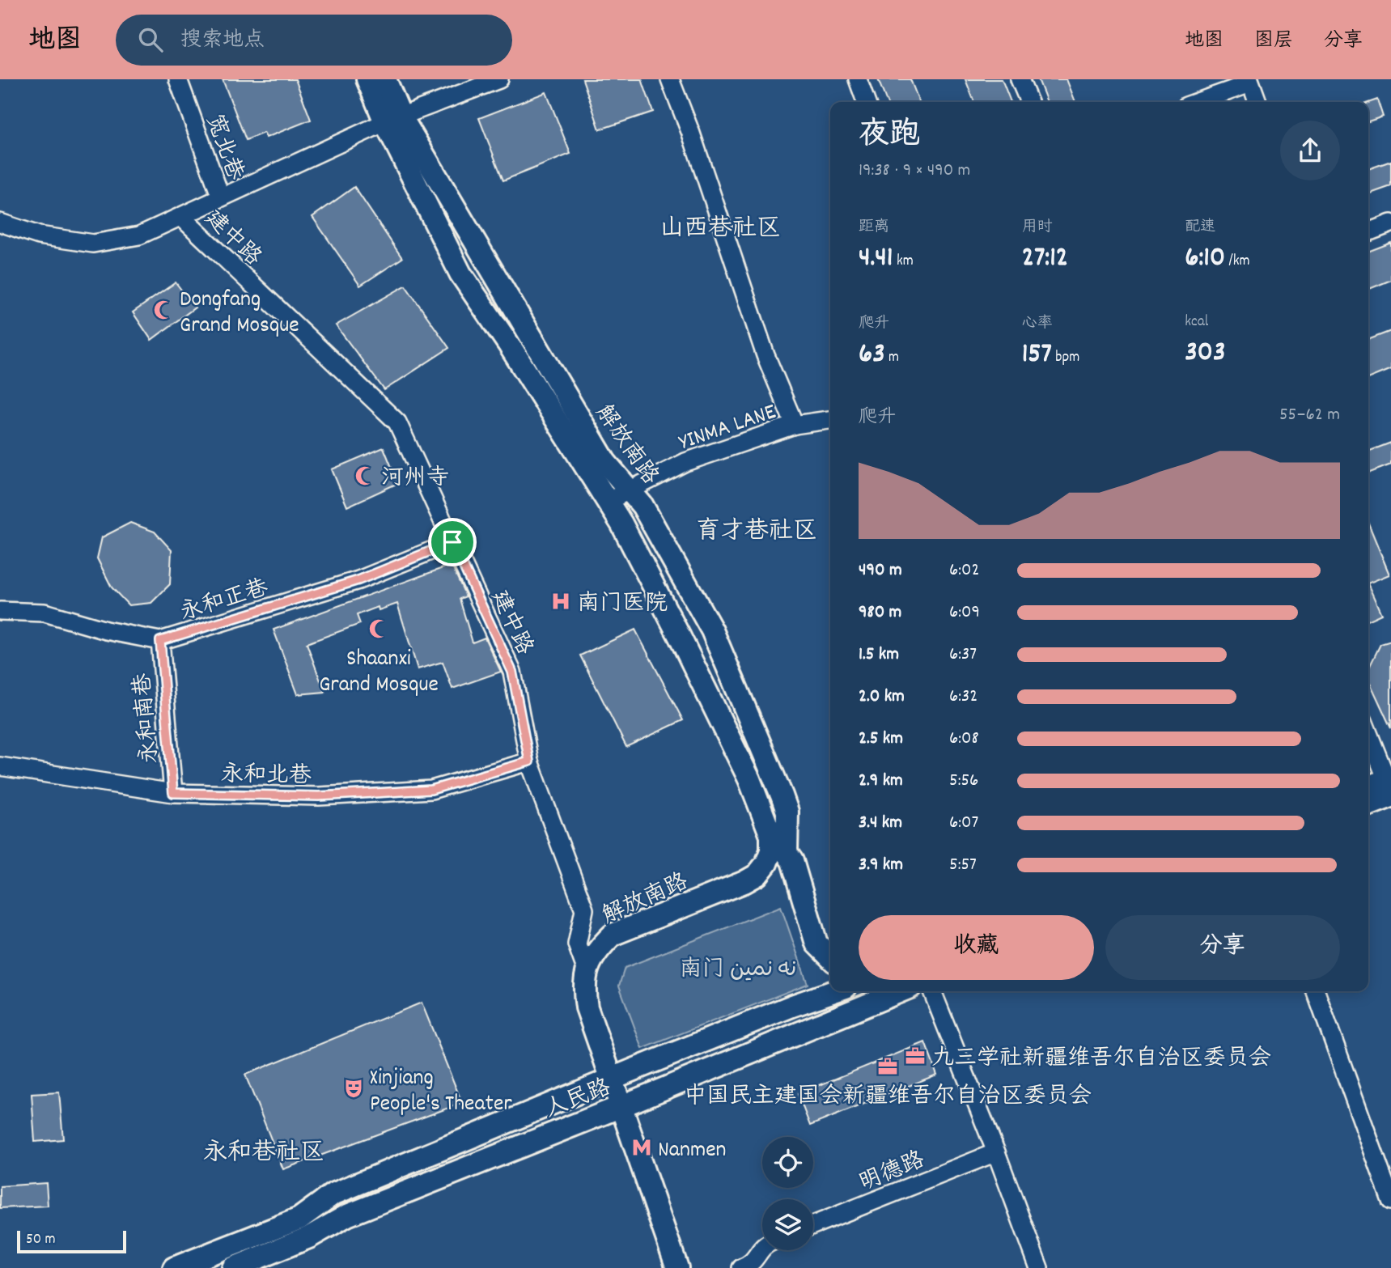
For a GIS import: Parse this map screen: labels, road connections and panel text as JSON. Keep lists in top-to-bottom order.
{
  "streets": {
    "main road": ["解放南路", "人民路"],
    "street": [
      "宽北巷",
      "建中路",
      "YINMA LANE",
      "永和正巷",
      "永和南巷",
      "永和北巷",
      "明德路"
    ]
  },
  "crossings": [
    ["建中路", "解放南路"],
    ["建中路", "永和正巷"],
    ["建中路", "永和北巷"],
    ["YINMA LANE", "解放南路"],
    ["解放南路", "人民路"],
    ["永和正巷", "永和南巷"],
    ["永和南巷", "永和北巷"]
  ],
  "districts": ["山西巷社区", "育才巷社区", "永和巷社区"],
  "parks": ["南门 نە نمين"],
  "places": {
    "mosque": ["Dongfang Grand Mosque", "河州寺", "Shaanxi Grand Mosque"],
    "hospital": ["南门医院"],
    "office": ["九三学社新疆维吾尔自治区委员会", "中国民主建国会新疆维吾尔自治区委员会"],
    "theatre": ["Xinjiang People's Theater"],
    "metro station": ["Nanmen"]
  },
  "scale_bar": "50 m",
  "page": {
    "header": "地图",
    "search": "搜索地点",
    "nav": ["地图", "图层", "分享"],
    "heading": ["夜跑", "19:38 · 9 × 490 m"],
    "stats": [
      ["距离", "4.41 km"],
      ["用时", "27:12"],
      ["配速", "6:10 /km"],
      ["爬升", "63 m"],
      ["心率", "157 bpm"],
      ["kcal", "303"]
    ],
    "chart": ["爬升", "55–62 m"],
    "list": [
      {
        "name": "490 m",
        "note": "6:02"
      },
      {
        "name": "980 m",
        "note": "6:09"
      },
      {
        "name": "1.5 km",
        "note": "6:37"
      },
      {
        "name": "2.0 km",
        "note": "6:32"
      },
      {
        "name": "2.5 km",
        "note": "6:08"
      },
      {
        "name": "2.9 km",
        "note": "5:56"
      },
      {
        "name": "3.4 km",
        "note": "6:07"
      },
      {
        "name": "3.9 km",
        "note": "5:57"
      }
    ],
    "buttons": ["收藏", "分享"],
    "scale": "50 m"
  }
}
